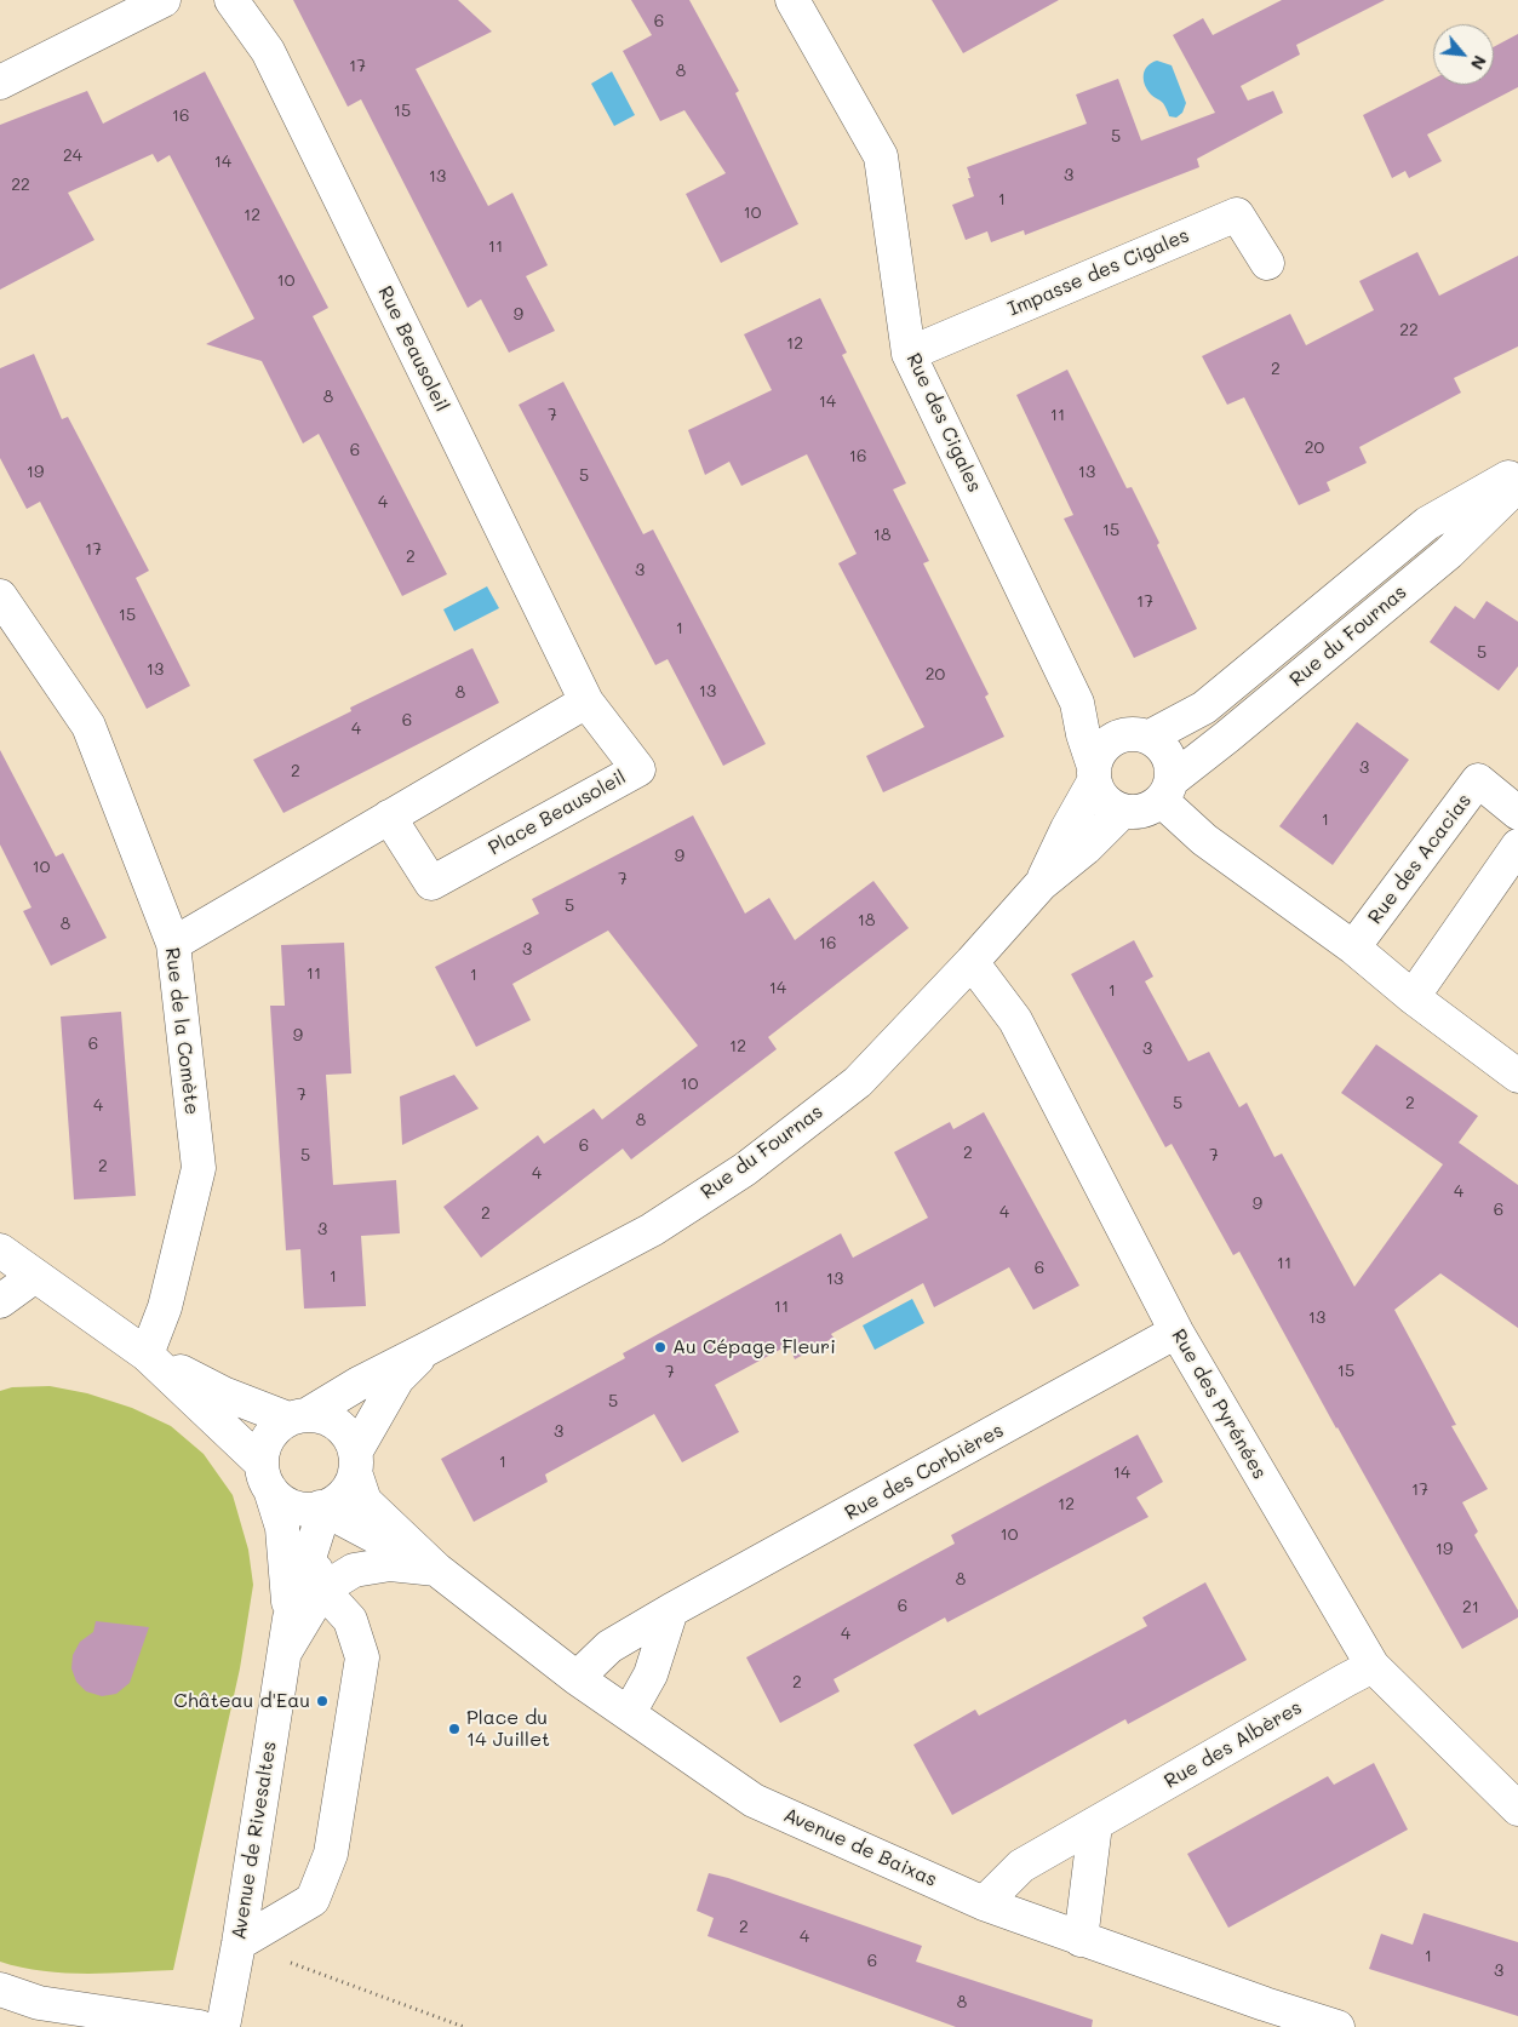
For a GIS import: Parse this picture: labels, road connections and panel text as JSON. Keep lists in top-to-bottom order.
{
  "streets": {
    "street": [
      "Impasse des Cigales",
      "Rue Beausoleil",
      "Rue des Cigales",
      "Rue du Fournas",
      "Place Beausoleil",
      "Rue des Acacias",
      "Rue de la Comète",
      "Rue des Pyrénées",
      "Rue des Corbières",
      "Rue des Albères",
      "Avenue de Rivesaltes",
      "Avenue de Baixas"
    ]
  },
  "crossings": [
    ["Impasse des Cigales", "Rue des Cigales"],
    ["Rue Beausoleil", "Place Beausoleil"],
    ["Rue des Cigales", "Rue du Fournas"],
    ["Rue du Fournas", "Rue des Pyrénées"],
    ["Rue du Fournas", "Avenue de Rivesaltes"],
    ["Rue du Fournas", "Avenue de Baixas"],
    ["Rue des Pyrénées", "Rue des Corbières"],
    ["Rue des Pyrénées", "Rue des Albères"],
    ["Rue des Corbières", "Avenue de Baixas"],
    ["Rue des Albères", "Avenue de Baixas"],
    ["Avenue de Rivesaltes", "Avenue de Baixas"]
  ],
  "places": ["Au Cépage Fleuri", "Château d'Eau", "Place du 14 Juillet"],
  "house_numbers": [
    "6",
    "17",
    "8",
    "15",
    "16",
    "5",
    "24",
    "14",
    "3",
    "13",
    "22",
    "1",
    "10",
    "12",
    "11",
    "10",
    "9",
    "22",
    "12",
    "2",
    "8",
    "14",
    "7",
    "11",
    "20",
    "6",
    "16",
    "19",
    "13",
    "5",
    "4",
    "15",
    "18",
    "17",
    "2",
    "3",
    "17",
    "15",
    "1",
    "5",
    "13",
    "20",
    "13",
    "8",
    "6",
    "4",
    "3",
    "2",
    "1",
    "9",
    "10",
    "7",
    "5",
    "18",
    "8",
    "16",
    "3",
    "11",
    "1",
    "14",
    "1",
    "9",
    "6",
    "12",
    "3",
    "10",
    "7",
    "5",
    "2",
    "4",
    "8",
    "6",
    "2",
    "5",
    "7",
    "2",
    "4",
    "4",
    "9",
    "6",
    "4",
    "2",
    "3",
    "11",
    "6",
    "1",
    "13",
    "11",
    "13",
    "15",
    "7",
    "5",
    "3",
    "1",
    "14",
    "17",
    "12",
    "10",
    "19",
    "8",
    "6",
    "21",
    "4",
    "2",
    "2",
    "4",
    "1",
    "6",
    "3",
    "8"
  ],
  "north": "bottom right"
}
